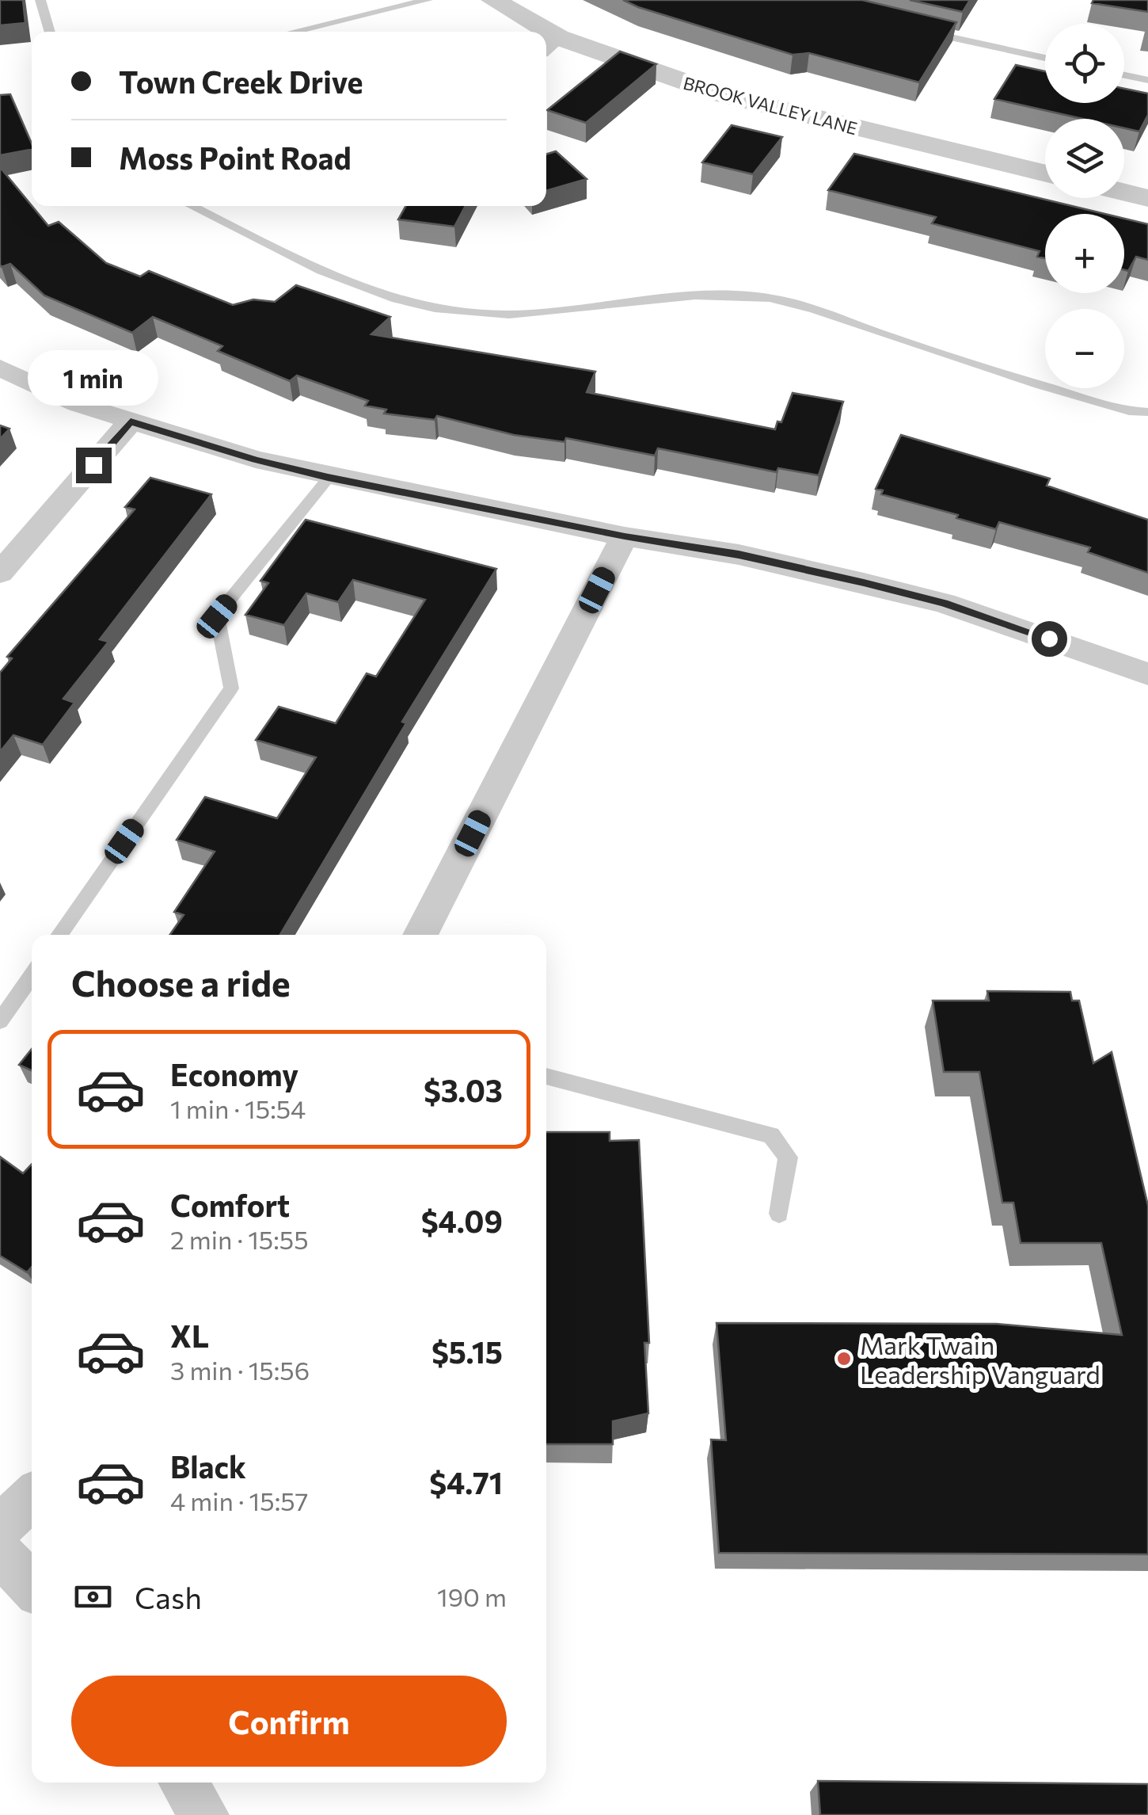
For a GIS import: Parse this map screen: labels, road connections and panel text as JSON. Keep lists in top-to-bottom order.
{
  "streets": {
    "street": ["BROOK VALLEY LANE"]
  },
  "places": ["Mark Twain Leadership Vanguard"],
  "page": {
    "map_buttons": ["+", "−"],
    "banner": ["Town Creek Drive", "Moss Point Road"],
    "bubble": "1 min",
    "heading": "Choose a ride",
    "list": [
      {
        "name": "Economy",
        "note": "1 min · 15:54",
        "value": "$3.03"
      },
      {
        "name": "Comfort",
        "note": "2 min · 15:55",
        "value": "$4.09"
      },
      {
        "name": "XL",
        "note": "3 min · 15:56",
        "value": "$5.15"
      },
      {
        "name": "Black",
        "note": "4 min · 15:57",
        "value": "$4.71"
      }
    ],
    "pay": ["Cash", "190 m"],
    "buttons": "Confirm"
  }
}
